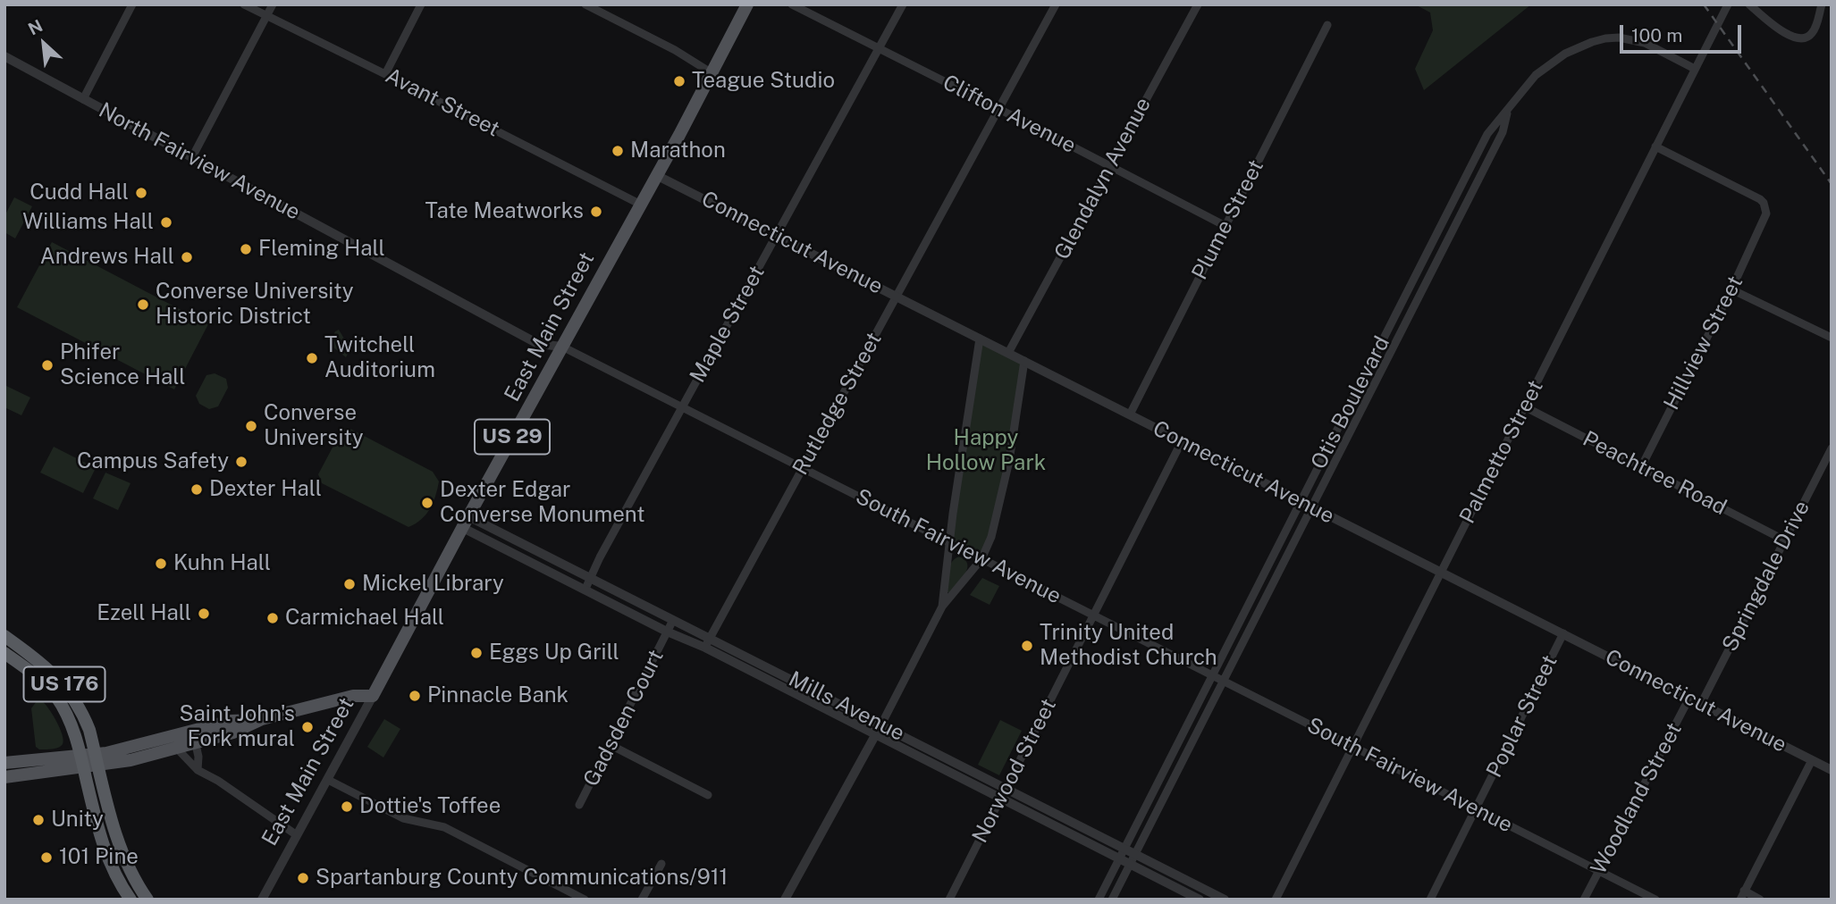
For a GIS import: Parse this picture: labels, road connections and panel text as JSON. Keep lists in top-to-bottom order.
{
  "streets": {
    "highway": ["US 176"],
    "main road": ["East Main Street", "US 29"],
    "street": [
      "Avant Street",
      "Clifton Avenue",
      "North Fairview Avenue",
      "Glendalyn Avenue",
      "Plume Street",
      "Connecticut Avenue",
      "Maple Street",
      "Hillview Street",
      "Otis Boulevard",
      "Rutledge Street",
      "Palmetto Street",
      "Peachtree Road",
      "South Fairview Avenue",
      "Springdale Drive",
      "Mills Avenue",
      "Poplar Street",
      "Gadsden Court",
      "Norwood Street",
      "Woodland Street"
    ]
  },
  "crossings": [
    ["Avant Street", "East Main Street"],
    ["Clifton Avenue", "Glendalyn Avenue"],
    ["Clifton Avenue", "Plume Street"],
    ["Clifton Avenue", "Maple Street"],
    ["Clifton Avenue", "Rutledge Street"],
    ["North Fairview Avenue", "East Main Street"],
    ["North Fairview Avenue", "South Fairview Avenue"],
    ["Glendalyn Avenue", "Connecticut Avenue"],
    ["Plume Street", "Connecticut Avenue"],
    ["Connecticut Avenue", "Maple Street"],
    ["Connecticut Avenue", "East Main Street"],
    ["Connecticut Avenue", "Otis Boulevard"],
    ["Connecticut Avenue", "Rutledge Street"],
    ["Connecticut Avenue", "Palmetto Street"],
    ["Connecticut Avenue", "Springdale Drive"],
    ["Connecticut Avenue", "Poplar Street"],
    ["Connecticut Avenue", "Norwood Street"],
    ["Connecticut Avenue", "Woodland Street"],
    ["Maple Street", "South Fairview Avenue"],
    ["Maple Street", "Mills Avenue"],
    ["East Main Street", "South Fairview Avenue"],
    ["East Main Street", "Mills Avenue"],
    ["Hillview Street", "Palmetto Street"],
    ["Hillview Street", "Peachtree Road"],
    ["Otis Boulevard", "Palmetto Street"],
    ["Otis Boulevard", "South Fairview Avenue"],
    ["Otis Boulevard", "Mills Avenue"],
    ["Rutledge Street", "South Fairview Avenue"],
    ["Rutledge Street", "Mills Avenue"],
    ["Palmetto Street", "Peachtree Road"],
    ["Palmetto Street", "South Fairview Avenue"],
    ["Peachtree Road", "Springdale Drive"],
    ["South Fairview Avenue", "Poplar Street"],
    ["South Fairview Avenue", "Norwood Street"],
    ["South Fairview Avenue", "Woodland Street"],
    ["Mills Avenue", "Gadsden Court"],
    ["Mills Avenue", "Norwood Street"]
  ],
  "parks": ["Happy Hollow Park"],
  "places": [
    "Teague Studio",
    "Marathon",
    "Cudd Hall",
    "Tate Meatworks",
    "Williams Hall",
    "Fleming Hall",
    "Andrews Hall",
    "Converse University Historic District",
    "Twitchell Auditorium",
    "Phifer Science Hall",
    "Converse University",
    "Campus Safety",
    "Dexter Hall",
    "Dexter Edgar Converse Monument",
    "Kuhn Hall",
    "Mickel Library",
    "Ezell Hall",
    "Carmichael Hall",
    "Trinity United Methodist Church",
    "Eggs Up Grill",
    "Pinnacle Bank",
    "Saint John's Fork mural",
    "Dottie's Toffee",
    "Unity",
    "101 Pine",
    "Spartanburg County Communications/911"
  ],
  "scale_bar": "100 m",
  "north": "top left"
}
